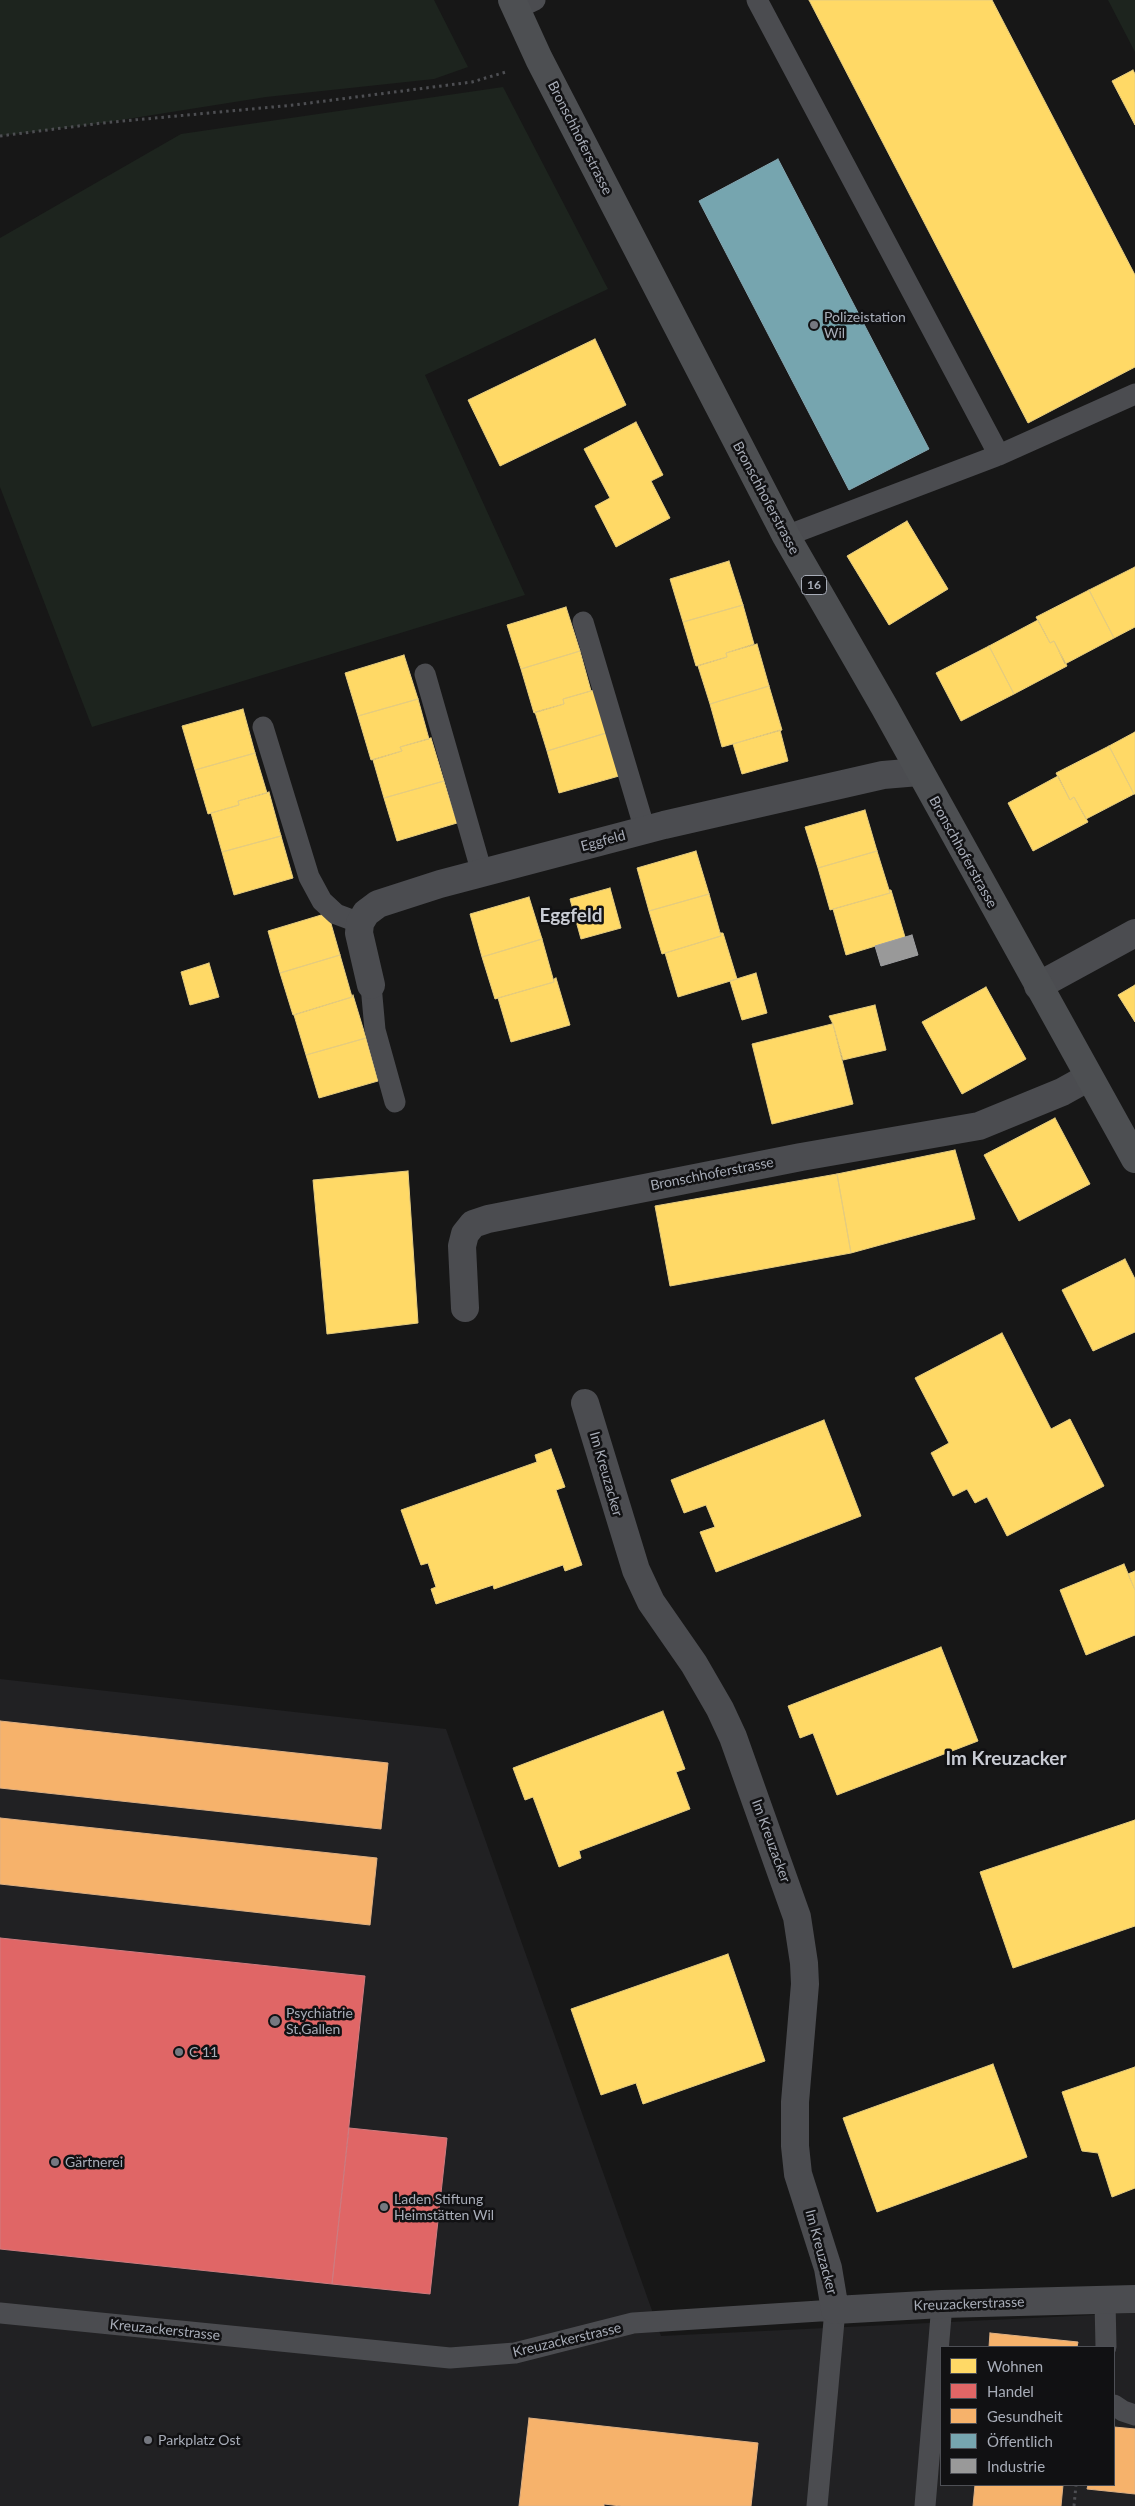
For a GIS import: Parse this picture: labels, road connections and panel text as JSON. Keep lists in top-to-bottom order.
{
  "streets": {
    "main road": ["Bronschhoferstrasse", "16"],
    "street": ["Eggfeld", "Im Kreuzacker", "Kreuzackerstrasse"]
  },
  "crossings": [
    ["Bronschhoferstrasse", "Eggfeld"],
    ["Im Kreuzacker", "Kreuzackerstrasse"]
  ],
  "districts": ["Eggfeld", "Im Kreuzacker"],
  "places": [
    "Polizeistation Wil",
    "Psychiatrie St.Gallen",
    "C 11",
    "Gärtnerei",
    "Laden Stiftung Heimstätten Wil",
    "Parkplatz Ost"
  ],
  "legend": [
    "Wohnen",
    "Handel",
    "Gesundheit",
    "Öffentlich",
    "Industrie"
  ]
}
